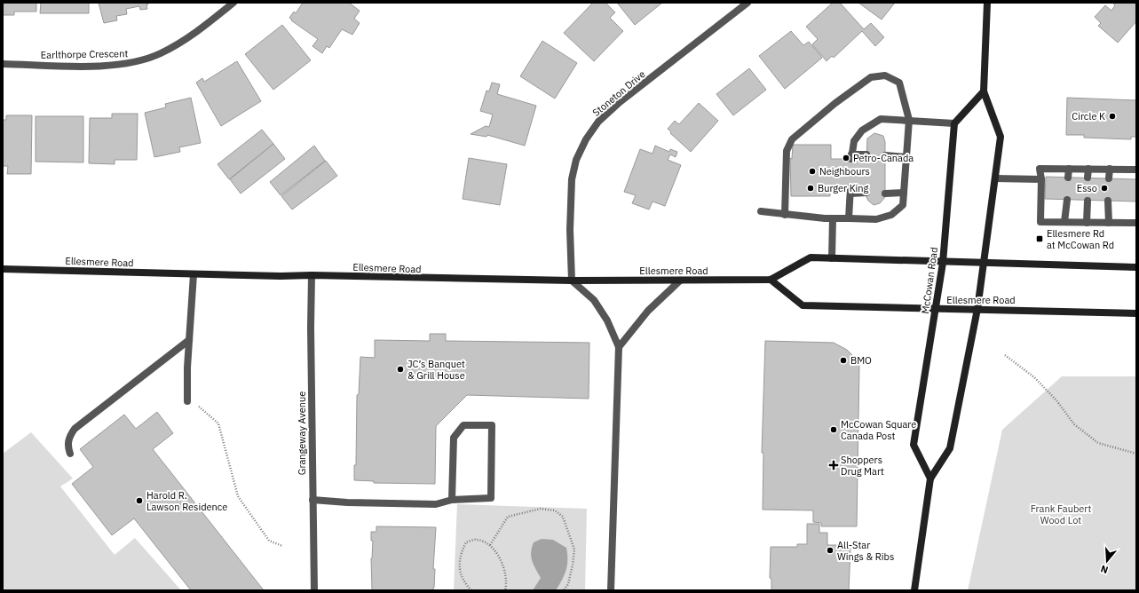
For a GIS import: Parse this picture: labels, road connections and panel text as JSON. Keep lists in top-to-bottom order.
{
  "streets": {
    "main road": ["Ellesmere Road", "McCowan Road"],
    "street": ["Earlthorpe Crescent", "Stoneton Drive", "Grangeway Avenue"]
  },
  "crossings": [
    ["Stoneton Drive", "Ellesmere Road"],
    ["Ellesmere Road", "McCowan Road"],
    ["Ellesmere Road", "Grangeway Avenue"]
  ],
  "parks": ["Frank Faubert Wood Lot"],
  "places": {
    "other": [
      "Circle K",
      "Petro-Canada",
      "Neighbours",
      "Burger King",
      "Esso",
      "BMO",
      "JC’s Banquet & Grill House",
      "McCowan Square Canada Post",
      "Harold R. Lawson Residence",
      "All-Star Wings & Ribs"
    ],
    "transit": ["Ellesmere Rd at McCowan Rd"],
    "health": ["Shoppers Drug Mart"]
  },
  "north": "bottom"
}
